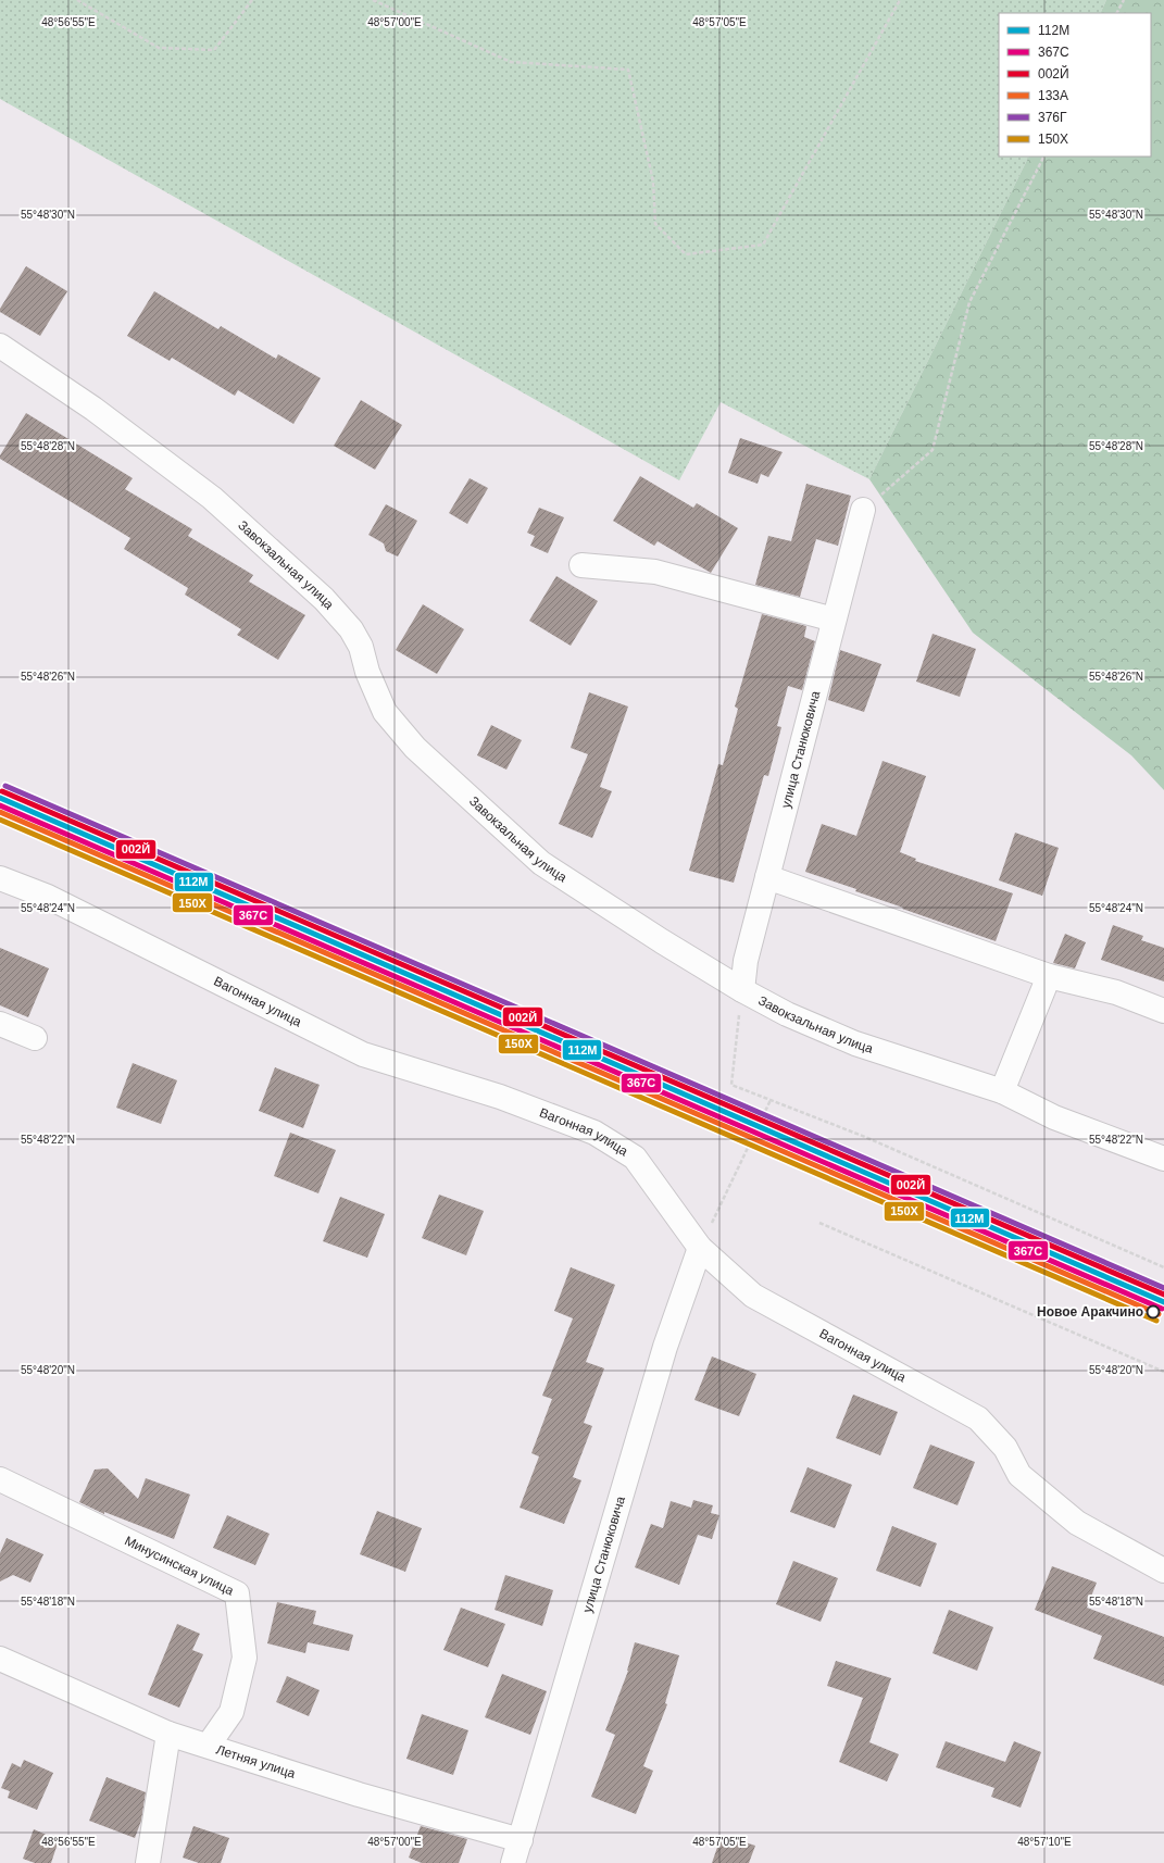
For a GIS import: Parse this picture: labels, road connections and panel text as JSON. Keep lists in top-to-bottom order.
{
  "streets": {
    "street": [
      "Завокзальная улица",
      "улица Станюковича",
      "Вагонная улица",
      "Минусинская улица",
      "Летняя улица"
    ]
  },
  "crossings": [
    ["Завокзальная улица", "улица Станюковича"],
    ["улица Станюковича", "Вагонная улица"],
    ["улица Станюковича", "Летняя улица"],
    ["Минусинская улица", "Летняя улица"]
  ],
  "places": ["Новое Аракчино"],
  "lines": [
    "transit line 376Г",
    "transit line 002Й",
    "transit line 112М",
    "transit line 367С",
    "transit line 133А",
    "transit line 150Х"
  ],
  "legend": [
    "112М",
    "367С",
    "002Й",
    "133А",
    "376Г",
    "150Х"
  ],
  "coordinates": [
    "48°56'55\"E",
    "48°57'00\"E",
    "48°57'05\"E",
    "55°48'30\"N",
    "55°48'28\"N",
    "55°48'26\"N",
    "55°48'24\"N",
    "55°48'22\"N",
    "55°48'20\"N",
    "55°48'18\"N",
    "48°57'10\"E"
  ]
}
